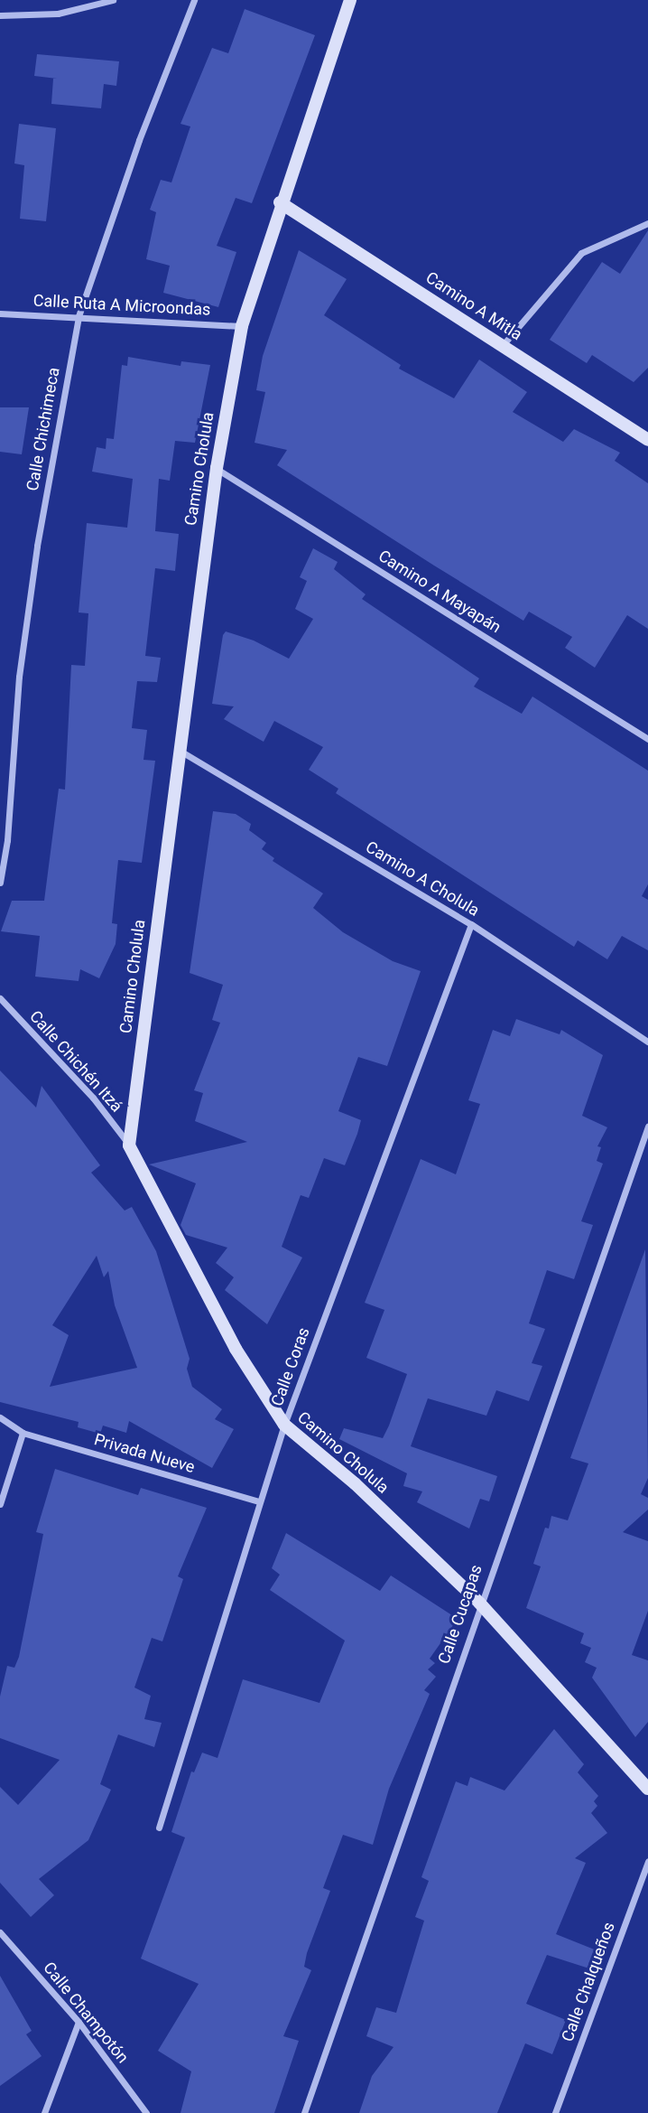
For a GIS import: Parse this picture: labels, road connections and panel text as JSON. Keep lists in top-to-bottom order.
{
  "streets": {
    "street": [
      "Calle Ruta A Microondas",
      "Camino A Mitla",
      "Calle Chichimeca",
      "Camino Cholula",
      "Camino A Mayapán",
      "Camino A Cholula",
      "Calle Chichén Itzá",
      "Calle Coras",
      "Privada Nueve",
      "Calle Cucapas",
      "Calle Chalqueños",
      "Calle Champotón"
    ]
  },
  "crossings": [
    ["Calle Ruta A Microondas", "Calle Chichimeca"],
    ["Calle Ruta A Microondas", "Camino Cholula"],
    ["Camino A Mitla", "Camino Cholula"],
    ["Camino Cholula", "Camino A Mayapán"],
    ["Camino Cholula", "Camino A Cholula"],
    ["Camino Cholula", "Calle Chichén Itzá"],
    ["Camino Cholula", "Calle Coras"],
    ["Camino Cholula", "Calle Cucapas"],
    ["Camino A Cholula", "Calle Coras"],
    ["Calle Coras", "Privada Nueve"]
  ]
}
